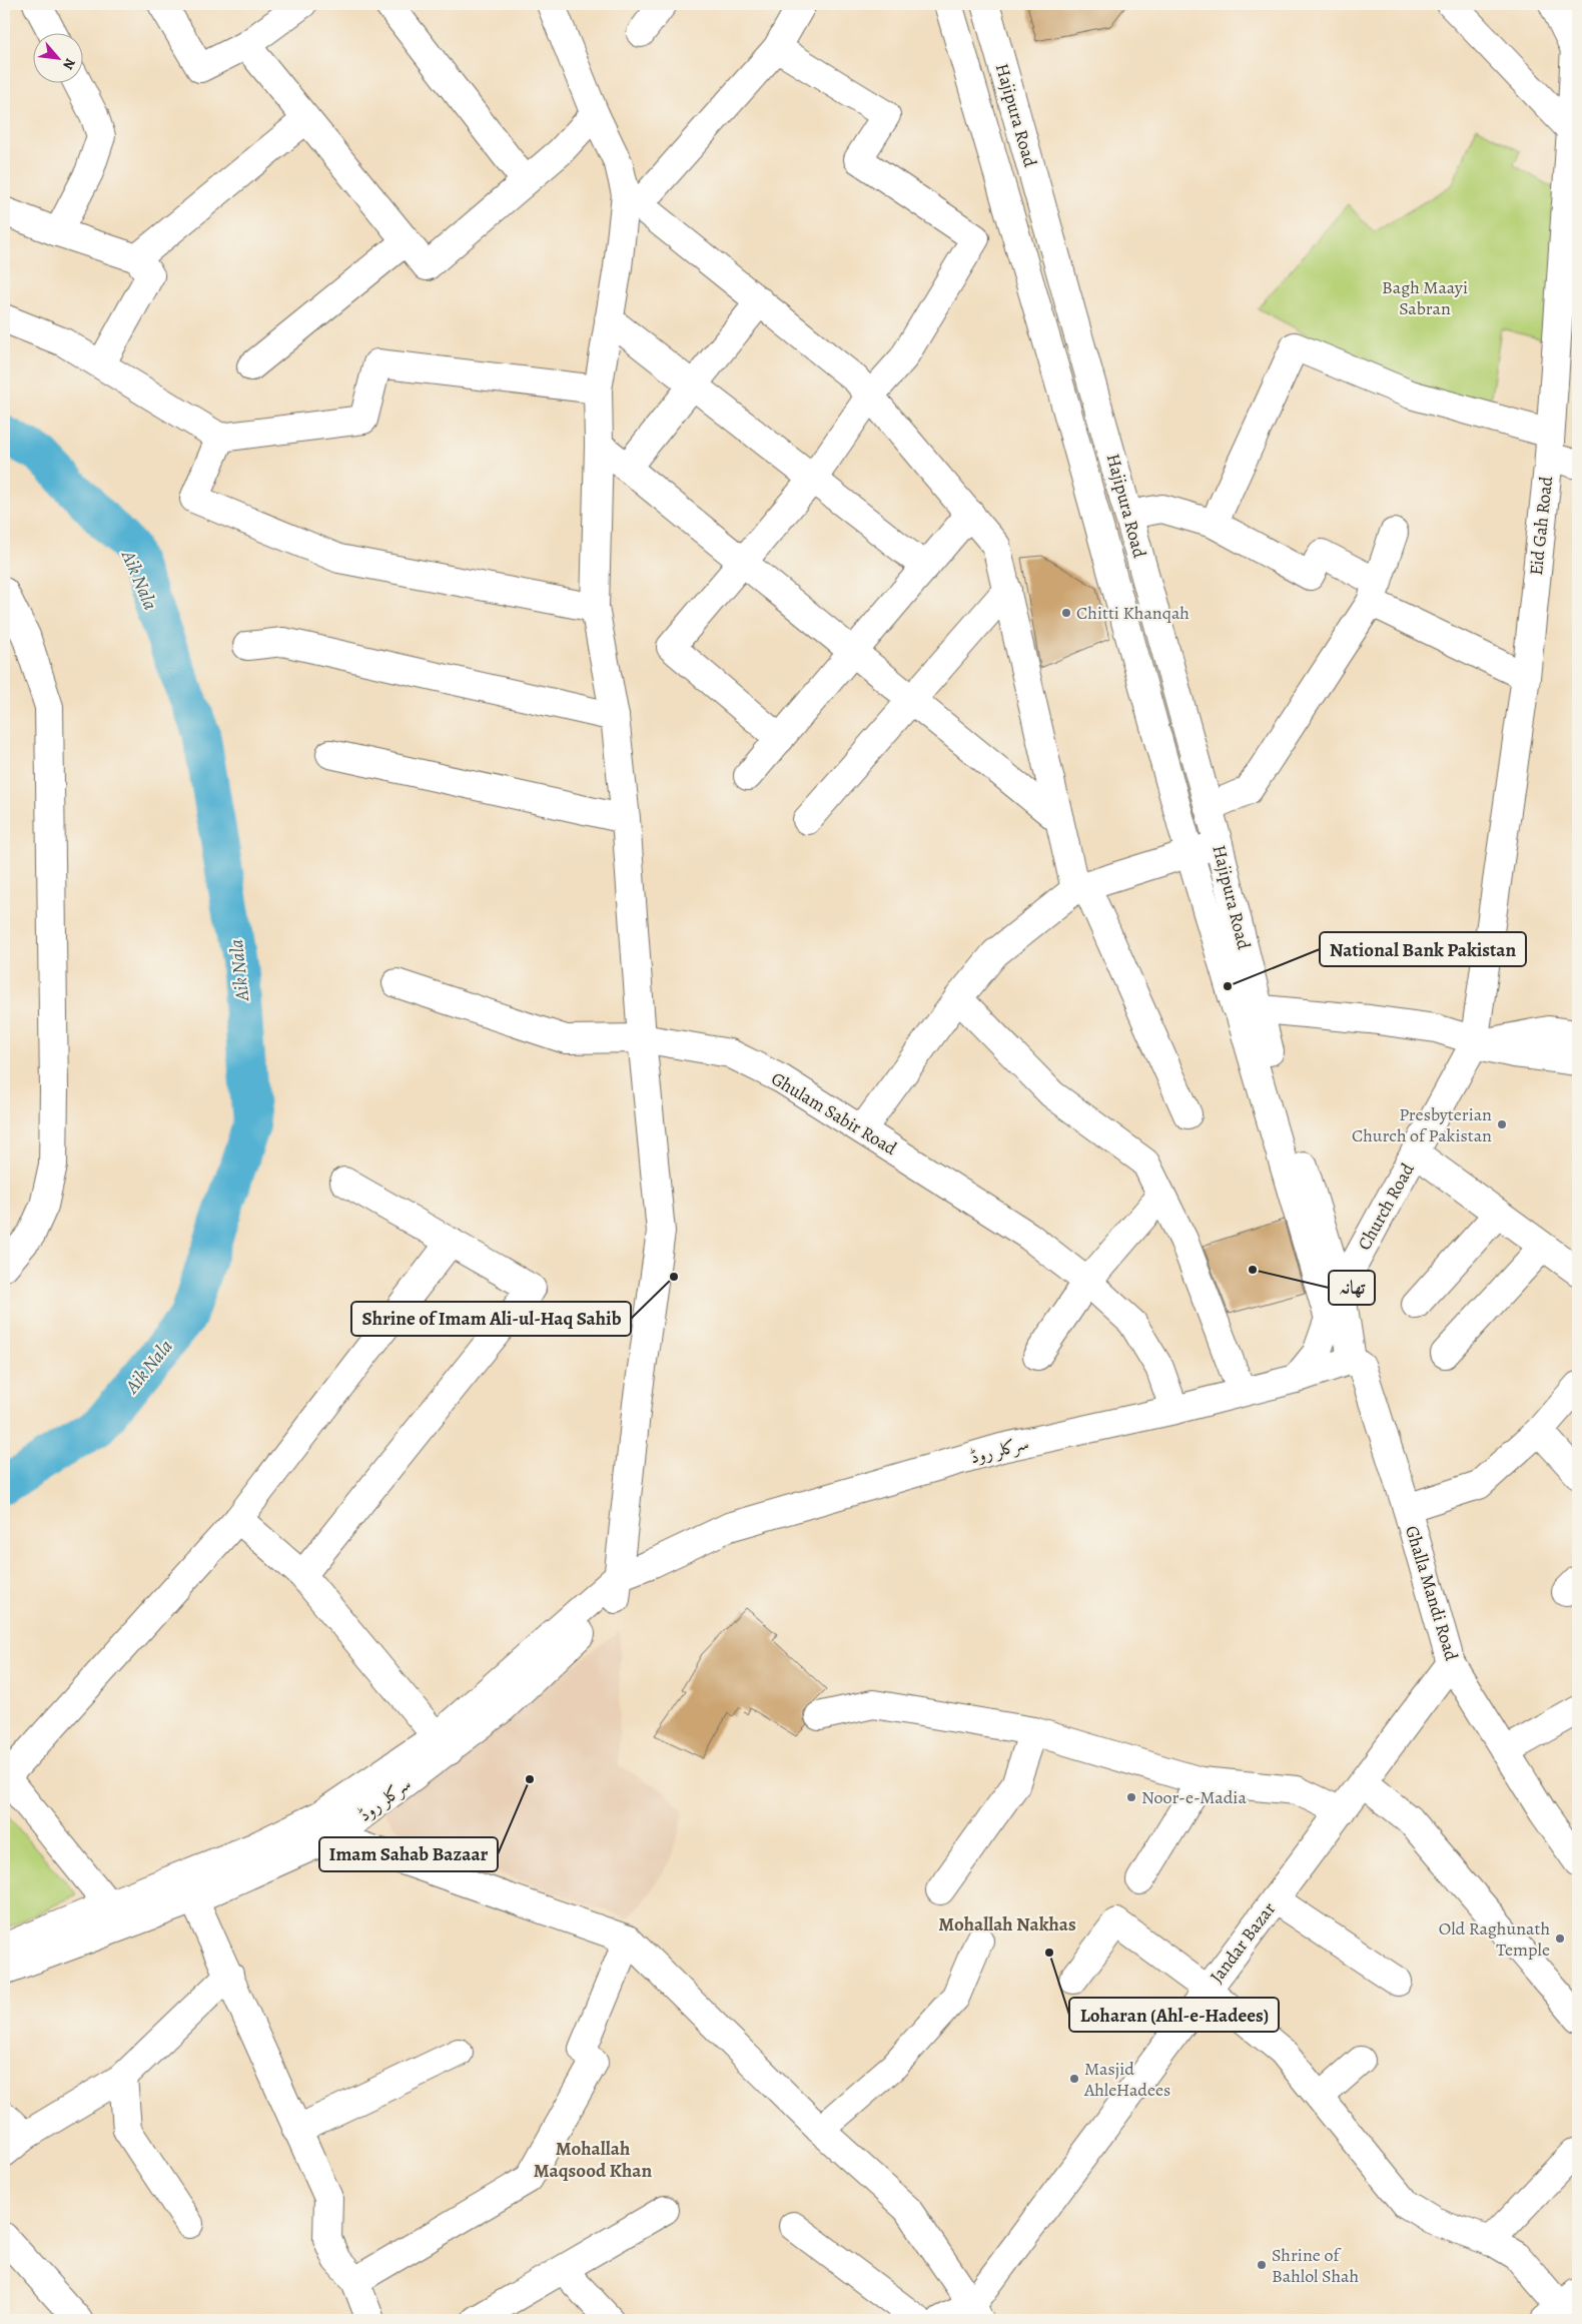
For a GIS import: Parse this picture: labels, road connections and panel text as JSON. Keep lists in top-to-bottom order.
{
  "streets": {
    "street": [
      "Hajipura Road",
      "Eid Gah Road",
      "Ghulam Sabir Road",
      "Church Road",
      "سرکلر روڈ",
      "Ghalla Mandi Road",
      "Jandar Bazar"
    ]
  },
  "crossings": [
    ["Eid Gah Road", "Church Road"],
    ["Ghulam Sabir Road", "سرکلر روڈ"],
    ["سرکلر روڈ", "Ghalla Mandi Road"],
    ["Ghalla Mandi Road", "Jandar Bazar"]
  ],
  "districts": ["Mohallah Nakhas", "Mohallah Maqsood Khan"],
  "water": ["Aik Nala"],
  "parks": ["Bagh Maayi Sabran"],
  "places": [
    "Chitti Khanqah",
    "National Bank Pakistan",
    "Presbyterian Church of Pakistan",
    "تھانہ",
    "Shrine of Imam Ali-ul-Haq Sahib",
    "Imam Sahab Bazaar",
    "Noor-e-Madia",
    "Old Raghunath Temple",
    "Loharan (Ahl-e-Hadees)",
    "Masjid AhleHadees",
    "Shrine of Bahlol Shah"
  ],
  "north": "bottom right"
}
